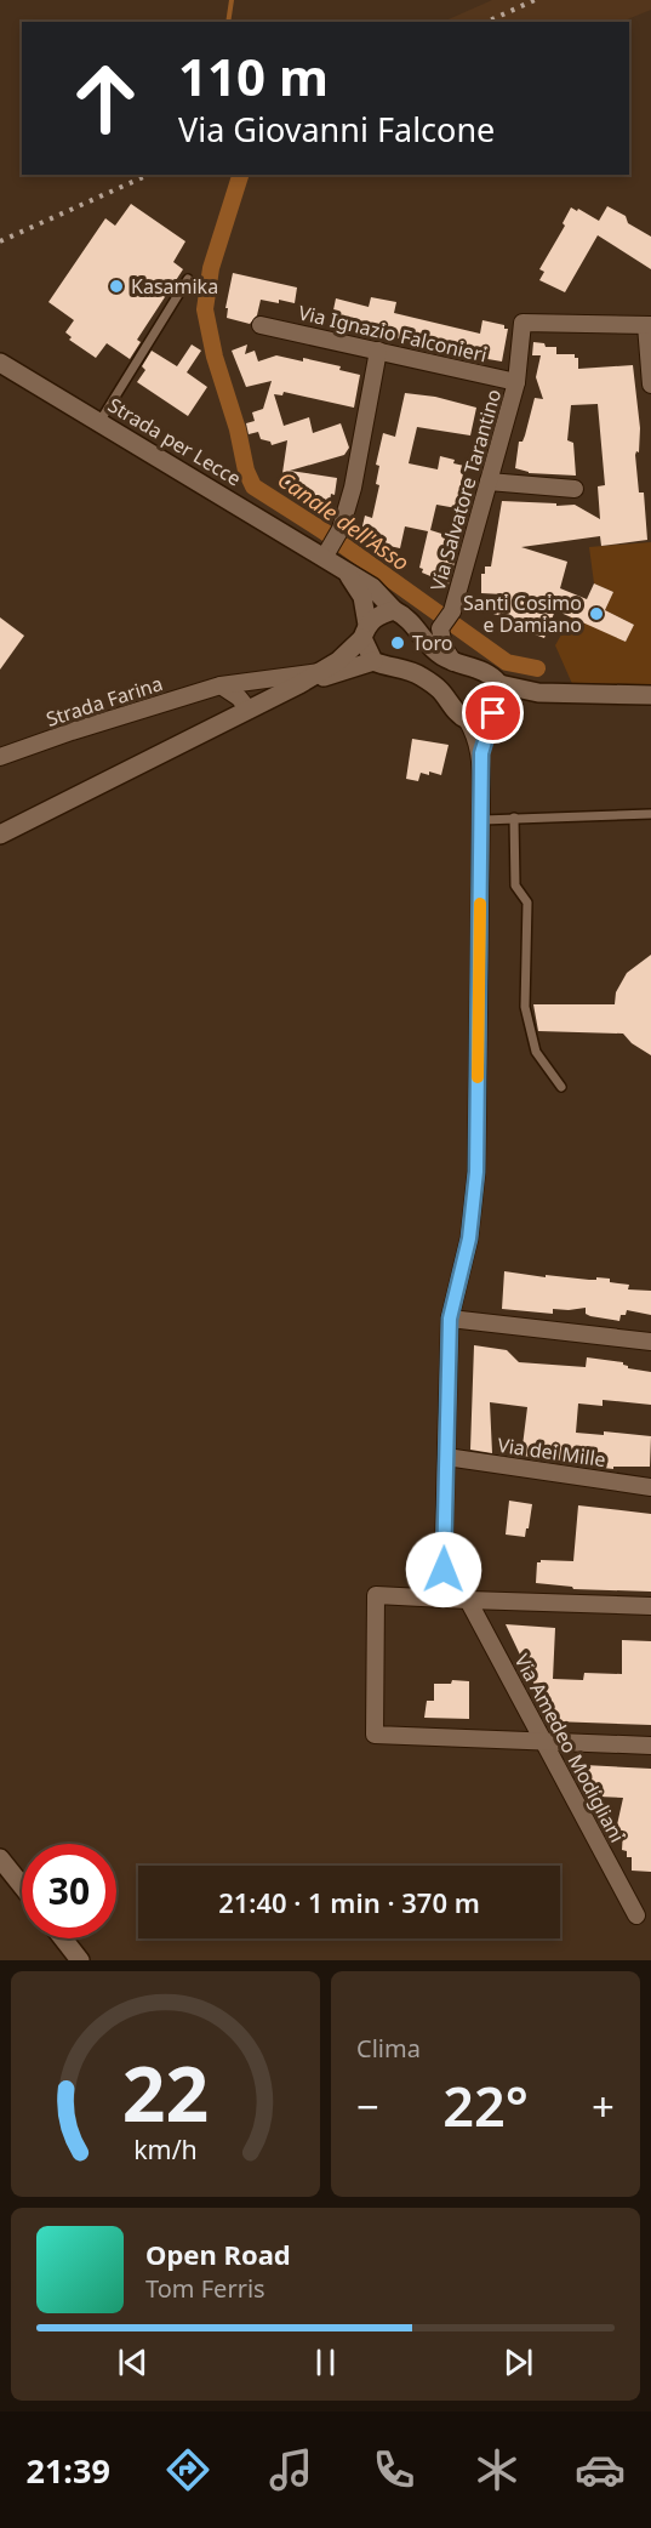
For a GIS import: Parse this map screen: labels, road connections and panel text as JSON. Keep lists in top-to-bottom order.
{
  "streets": {
    "main road": ["Strada per Lecce"],
    "street": [
      "Via Ignazio Falconieri",
      "Via Salvatore Tarantino",
      "Strada Farina",
      "Via dei Mille",
      "Via Amedeo Modigliani"
    ]
  },
  "crossings": [
    ["Via Ignazio Falconieri", "Via Salvatore Tarantino"],
    ["Strada per Lecce", "Via Salvatore Tarantino"]
  ],
  "water": ["Canale dell'Asso"],
  "places": ["Kasamika", "Santi Cosimo e Damiano", "Toro"],
  "page": {
    "turn": ["110 m", "Via Giovanni Falcone"],
    "limit": "30",
    "trip": "21:40 · 1 min · 370 m",
    "tile": "Clima",
    "heat": ["−", "22°", "+"],
    "song": ["Open Road", "Tom Ferris"],
    "tabs": "21:39",
    "gauge": ["22", "km/h"]
  }
}
